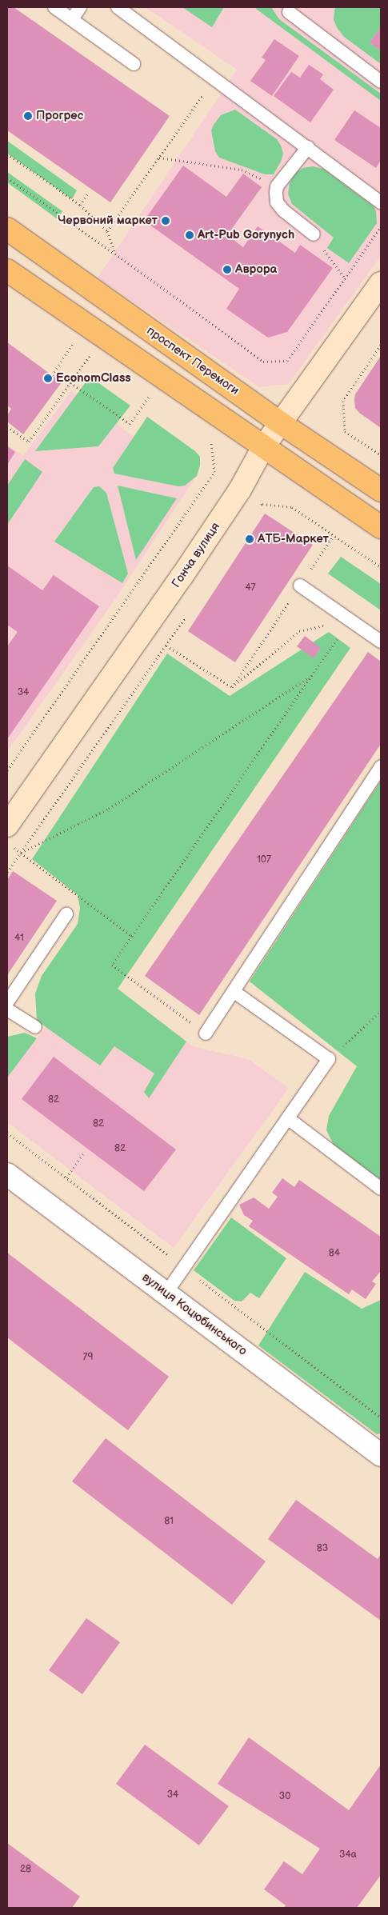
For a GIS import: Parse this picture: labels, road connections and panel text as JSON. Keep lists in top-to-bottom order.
{
  "streets": {
    "main road": ["проспект Перемоги"],
    "street": ["Гонча вулиця", "вулиця Коцюбинського"]
  },
  "crossings": [
    ["проспект Перемоги", "Гонча вулиця"]
  ],
  "places": [
    "Прогрес",
    "Червоний маркет",
    "Art-Pub Gorynych",
    "Аврора",
    "EconomClass",
    "АТБ-Маркет"
  ],
  "house_numbers": [
    "47",
    "34",
    "107",
    "41",
    "82",
    "82",
    "82",
    "84",
    "79",
    "81",
    "83",
    "34",
    "30",
    "34а",
    "28"
  ]
}
